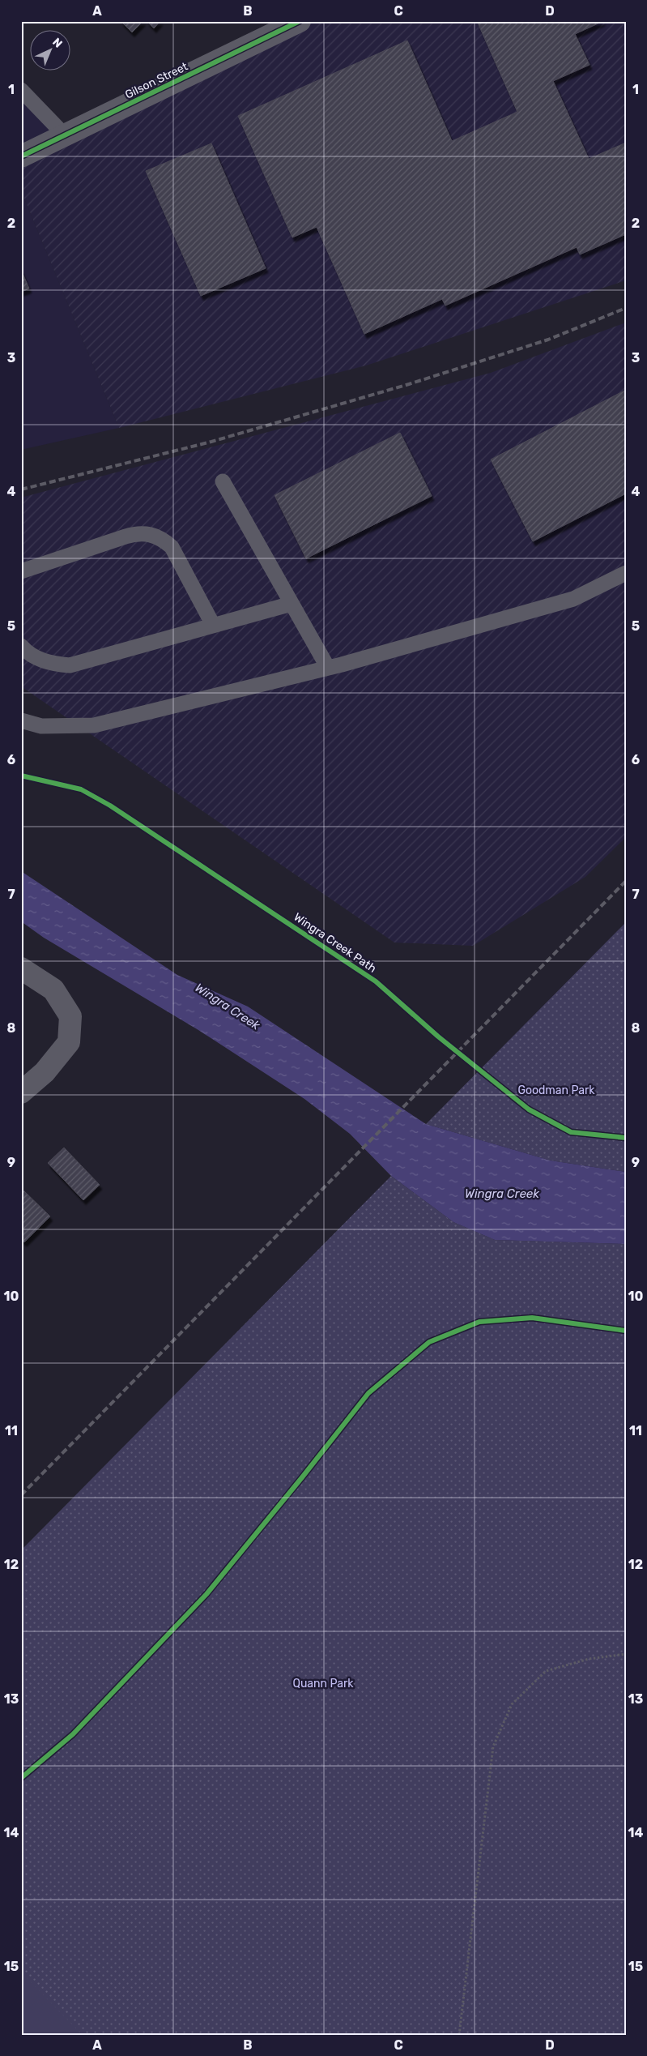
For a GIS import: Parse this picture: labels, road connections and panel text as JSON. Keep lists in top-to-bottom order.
{
  "streets": {
    "street": ["Gilson Street"],
    "cycle path": ["Wingra Creek Path"]
  },
  "water": ["Wingra Creek"],
  "parks": ["Goodman Park", "Quann Park"],
  "north": "top right",
  "grid": {
    "columns": [
      "A",
      "B",
      "C",
      "D"
    ],
    "rows": [
      "1",
      "2",
      "3",
      "4",
      "5",
      "6",
      "7",
      "8",
      "9",
      "10",
      "11",
      "12",
      "13",
      "14",
      "15"
    ]
  }
}
